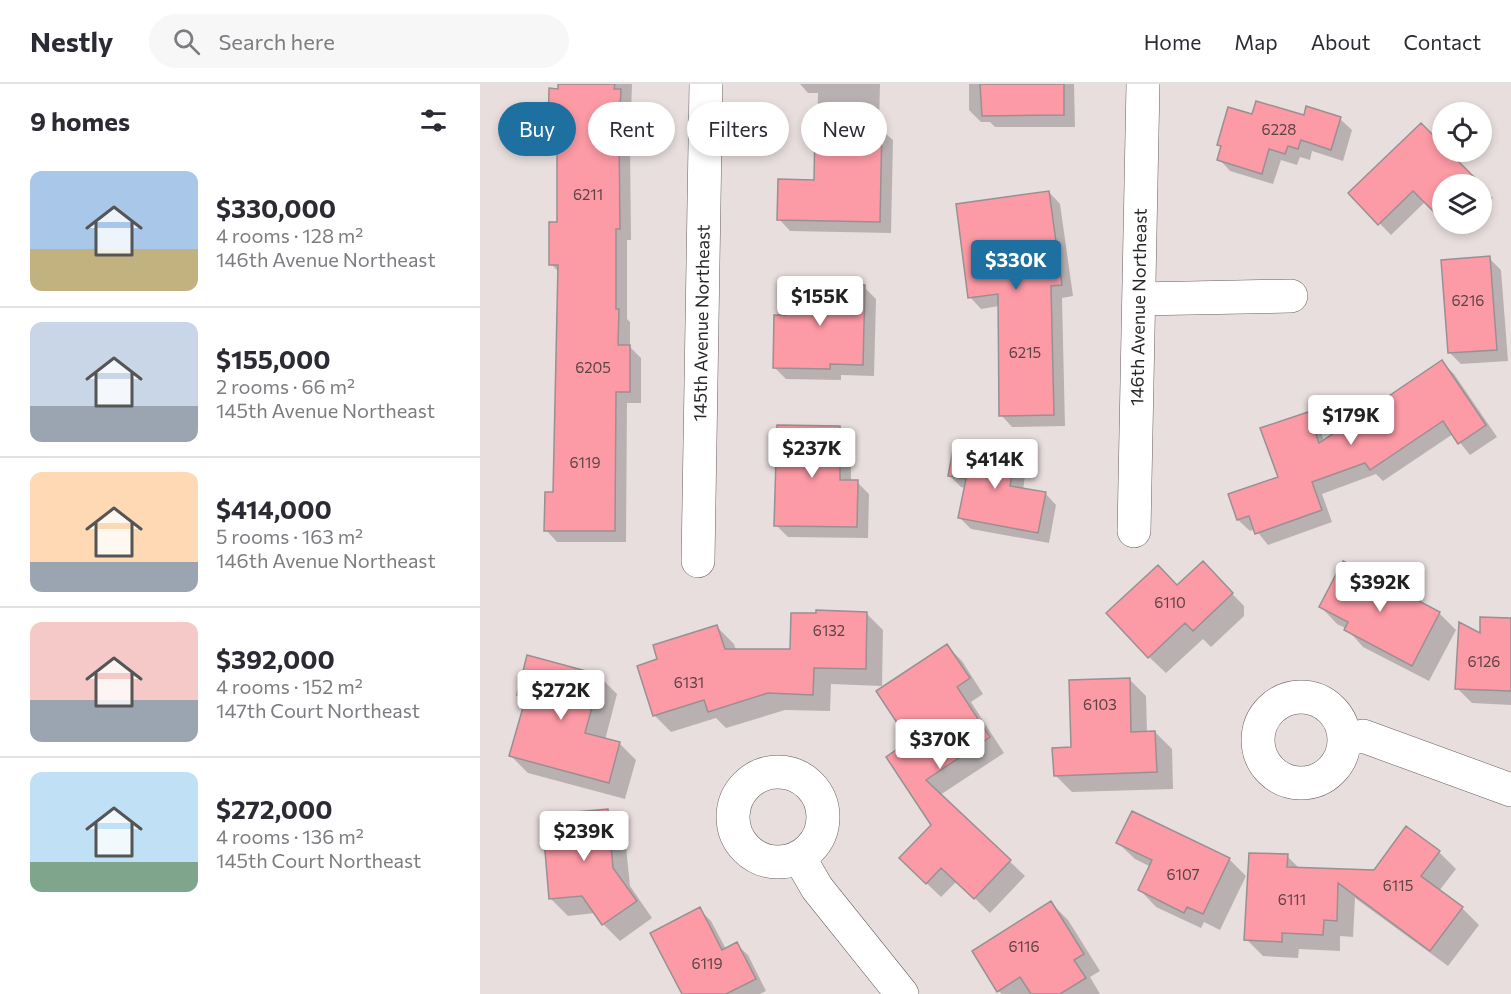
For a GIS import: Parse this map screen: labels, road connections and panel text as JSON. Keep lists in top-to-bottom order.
{
  "streets": {
    "street": ["146th Avenue Northeast", "145th Avenue Northeast"]
  },
  "house_numbers": [
    "6228",
    "6211",
    "6216",
    "6215",
    "6205",
    "6119",
    "6110",
    "6132",
    "6126",
    "6131",
    "6103",
    "6107",
    "6115",
    "6111",
    "6116",
    "6119"
  ],
  "page": {
    "header": "Nestly",
    "search": "Search here",
    "nav": [
      "Home",
      "Map",
      "About",
      "Contact"
    ],
    "heading": "9 homes",
    "chip": [
      "Buy",
      "Rent",
      "Filters",
      "New"
    ],
    "list": [
      {
        "name": "$330,000",
        "note": "4 rooms · 128 m² · 146th Avenue Northeast"
      },
      {
        "name": "$155,000",
        "note": "2 rooms · 66 m² · 145th Avenue Northeast"
      },
      {
        "name": "$414,000",
        "note": "5 rooms · 163 m² · 146th Avenue Northeast"
      },
      {
        "name": "$392,000",
        "note": "4 rooms · 152 m² · 147th Court Northeast"
      },
      {
        "name": "$272,000",
        "note": "4 rooms · 136 m² · 145th Court Northeast"
      }
    ],
    "price": [
      "$330K",
      "$155K",
      "$179K",
      "$237K",
      "$414K",
      "$392K",
      "$272K",
      "$370K",
      "$239K"
    ]
  }
}
